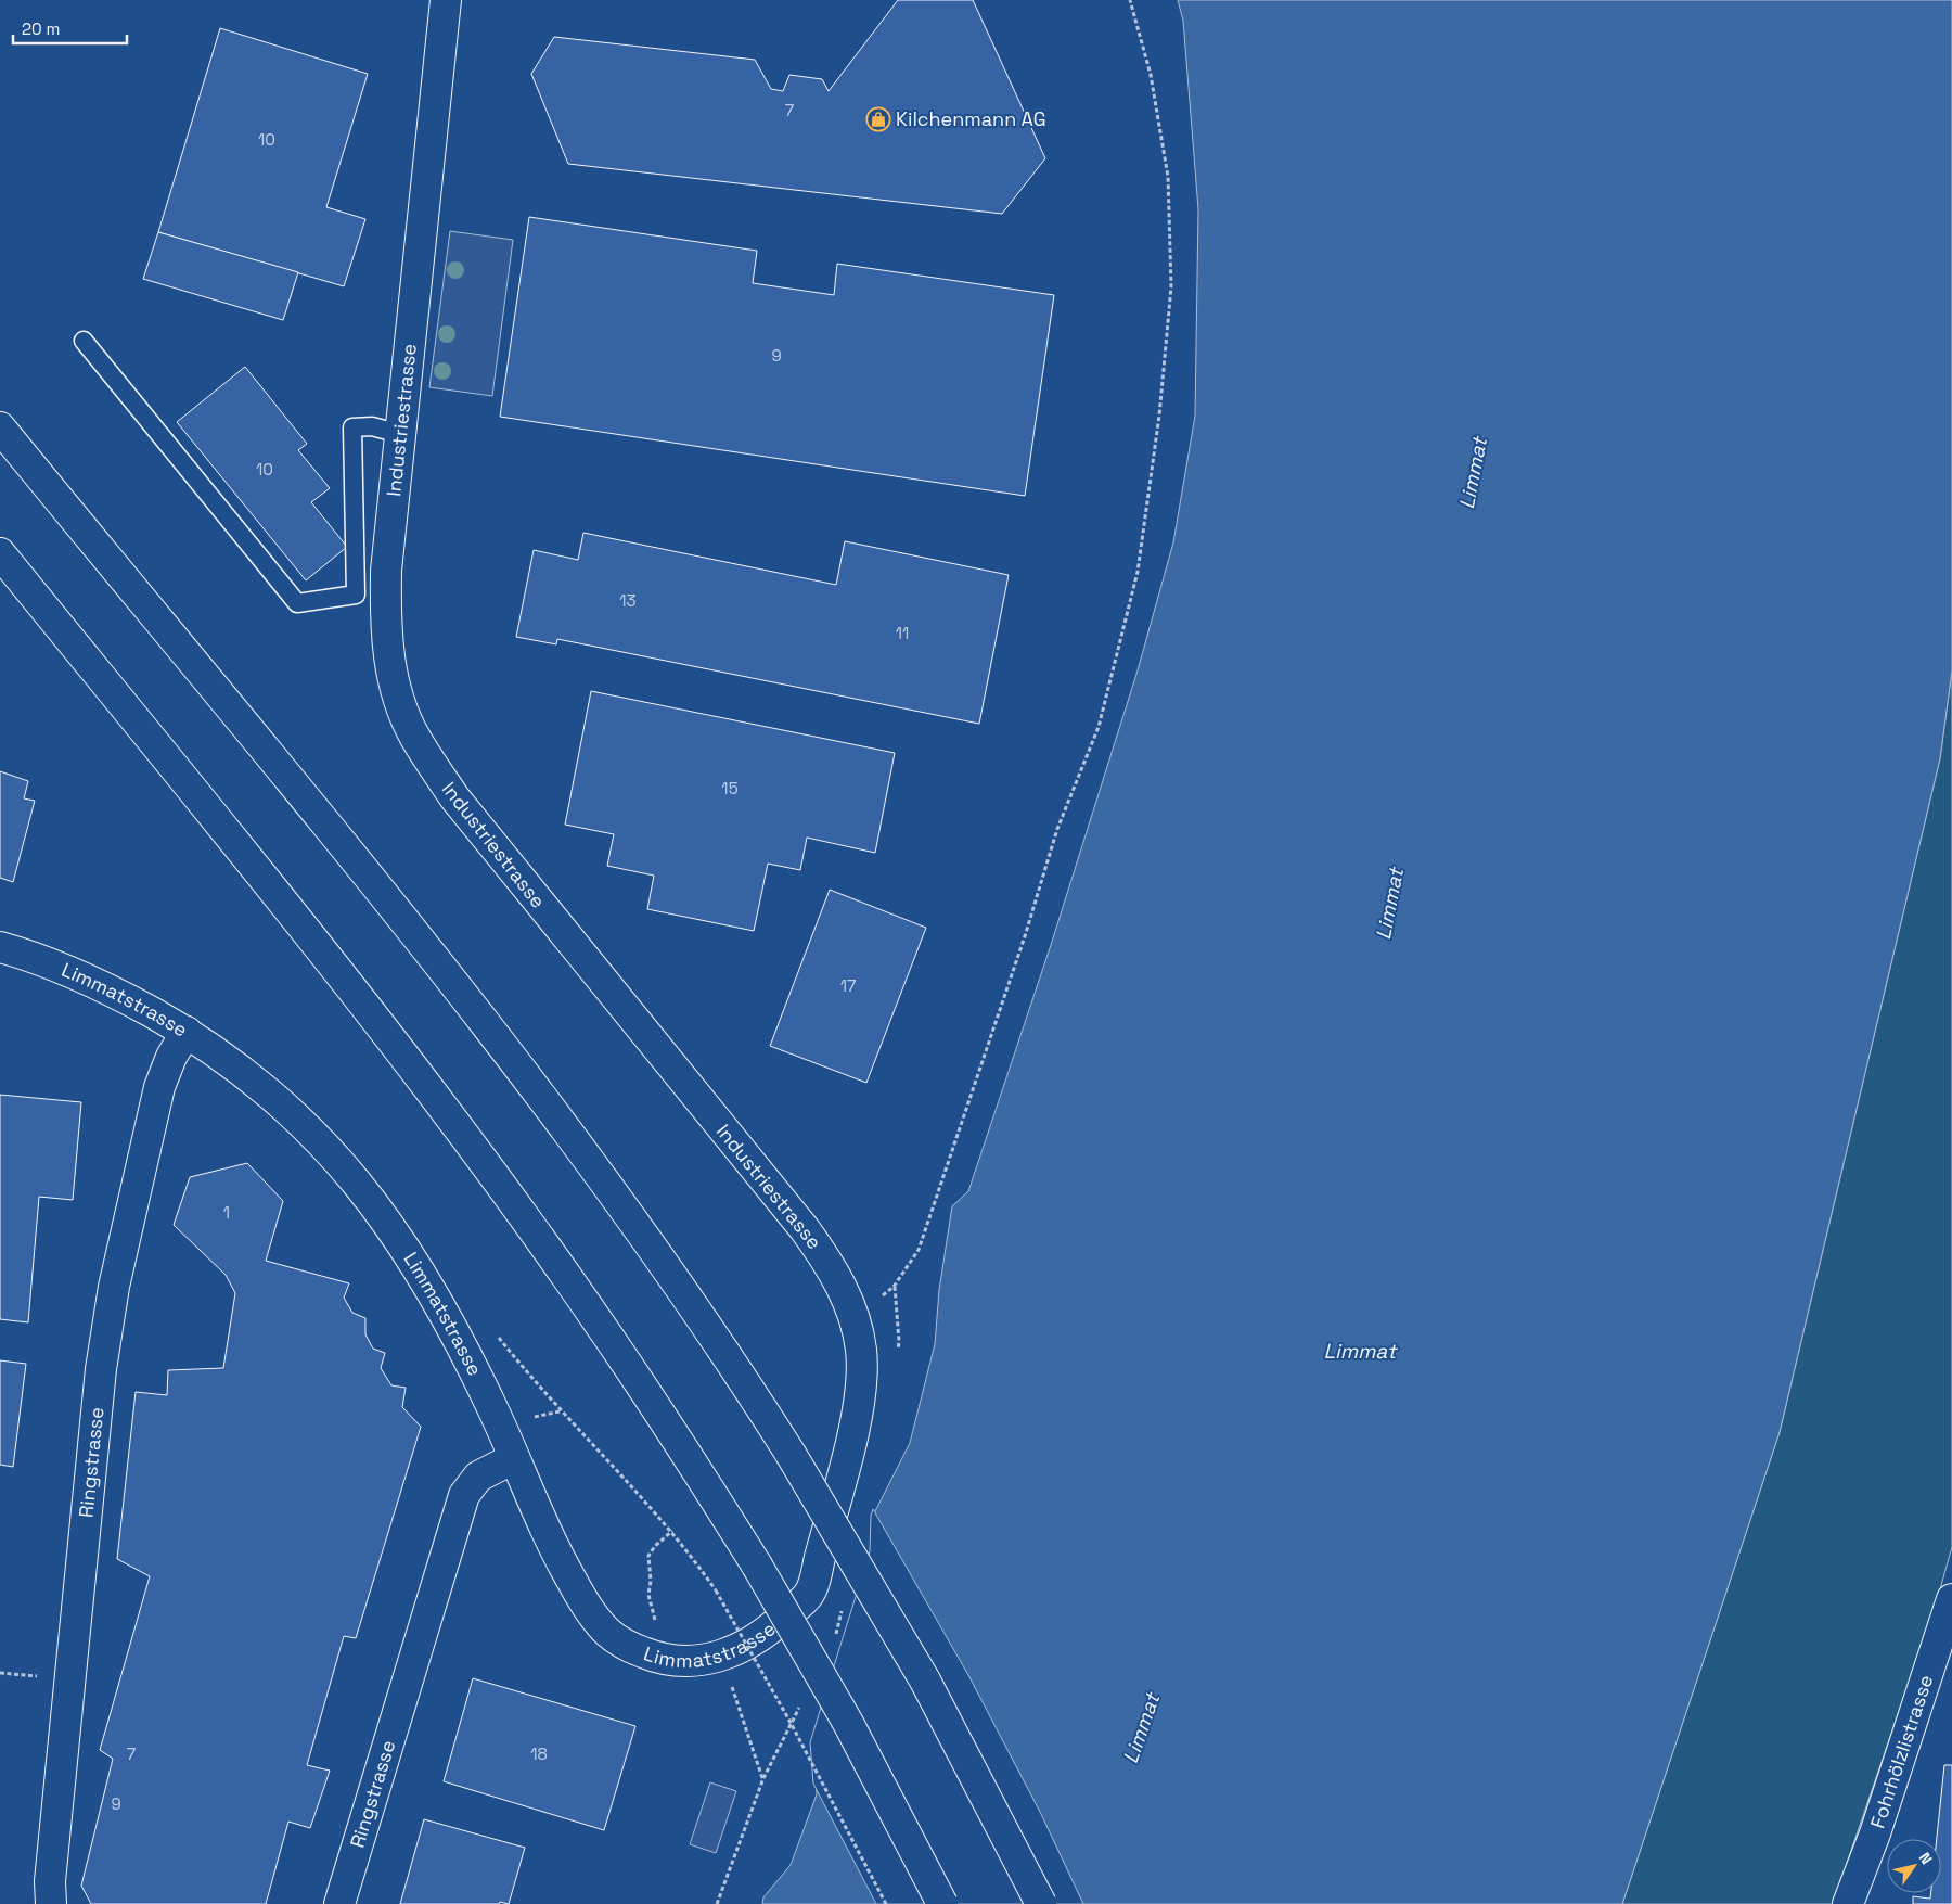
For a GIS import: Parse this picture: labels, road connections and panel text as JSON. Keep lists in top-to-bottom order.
{
  "streets": {
    "main road": [
      "Industriestrasse",
      "Limmatstrasse",
      "Ringstrasse",
      "Fohrhölzlistrasse"
    ]
  },
  "crossings": [
    ["Industriestrasse", "Limmatstrasse"],
    ["Limmatstrasse", "Ringstrasse"]
  ],
  "water": ["Limmat"],
  "places": {
    "shop": ["Kilchenmann AG"]
  },
  "house_numbers": [
    "7",
    "10",
    "9",
    "10",
    "13",
    "11",
    "15",
    "17",
    "1",
    "7",
    "18",
    "9"
  ],
  "scale_bar": "20 m",
  "north": "top right"
}
